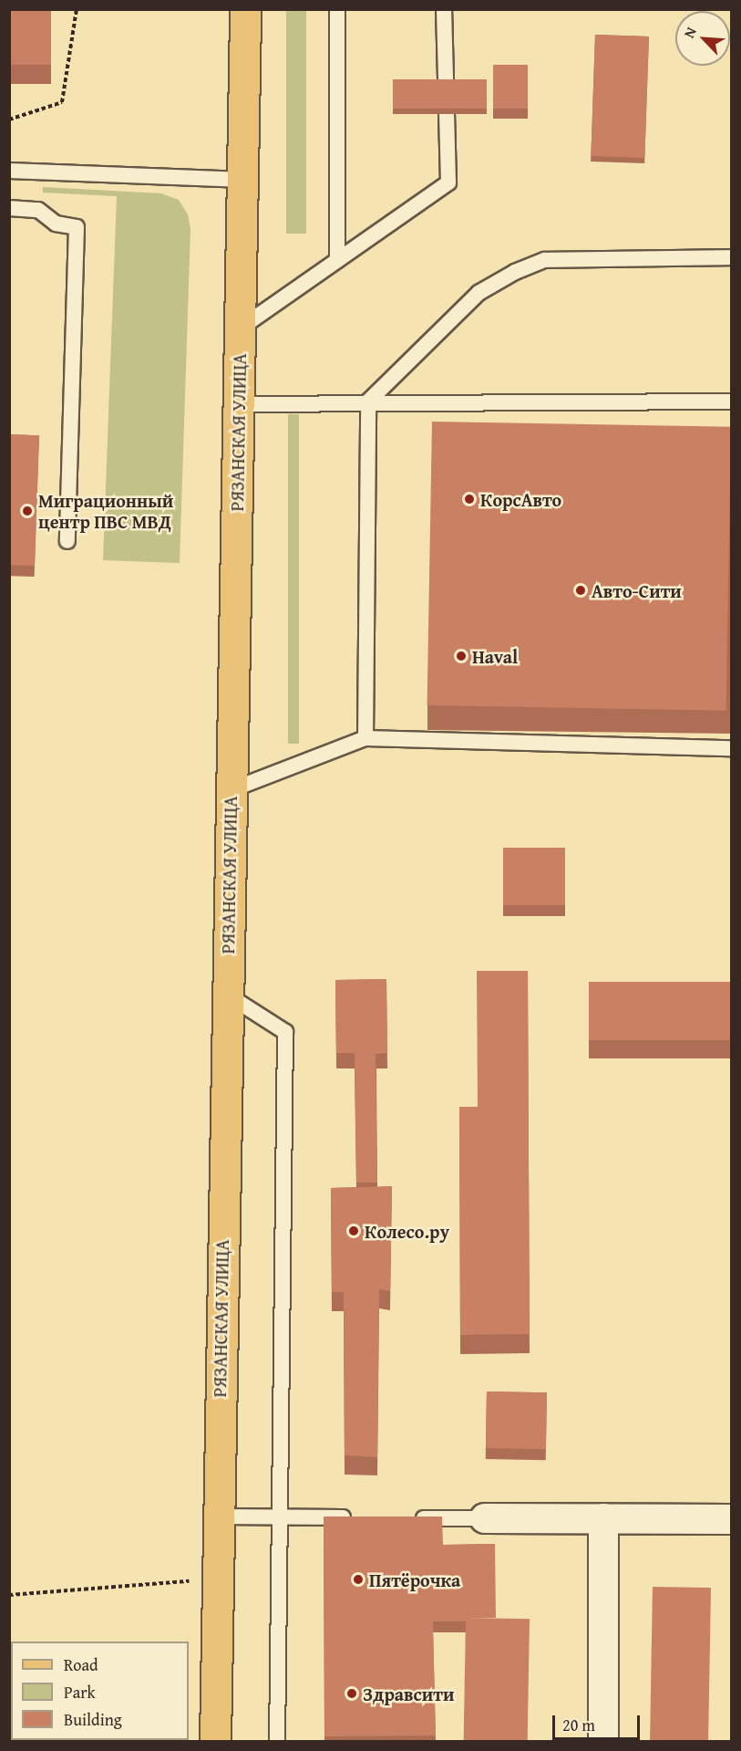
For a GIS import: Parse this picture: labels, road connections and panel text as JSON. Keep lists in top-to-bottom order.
{
  "streets": {
    "main road": ["РЯЗАНСКАЯ УЛИЦА"]
  },
  "places": [
    "КорсАвто",
    "Миграционный центр ПВС МВД",
    "Авто-Сити",
    "Haval",
    "Колесо.ру",
    "Пятёрочка",
    "Здравсити"
  ],
  "legend": ["Road", "Park", "Building"],
  "scale_bar": "20 m",
  "north": "top left"
}
